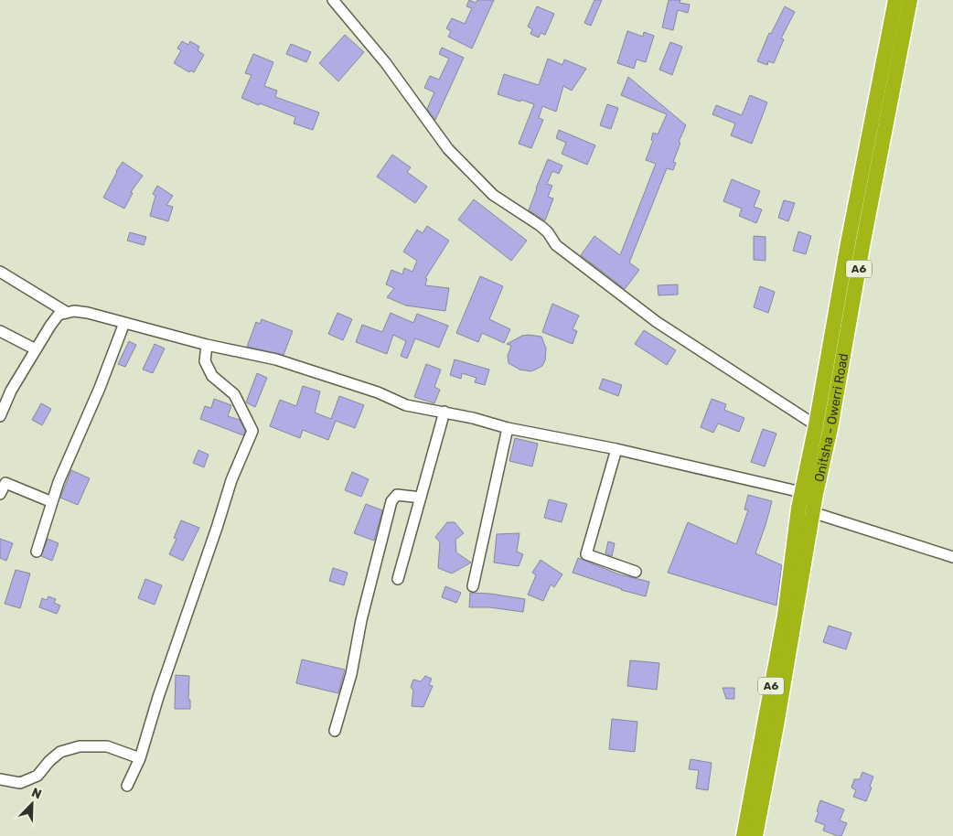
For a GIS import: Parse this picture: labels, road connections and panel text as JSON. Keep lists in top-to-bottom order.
{
  "streets": {
    "highway": ["A6", "Onitsha - Owerri Road"]
  },
  "north": "top right"
}
